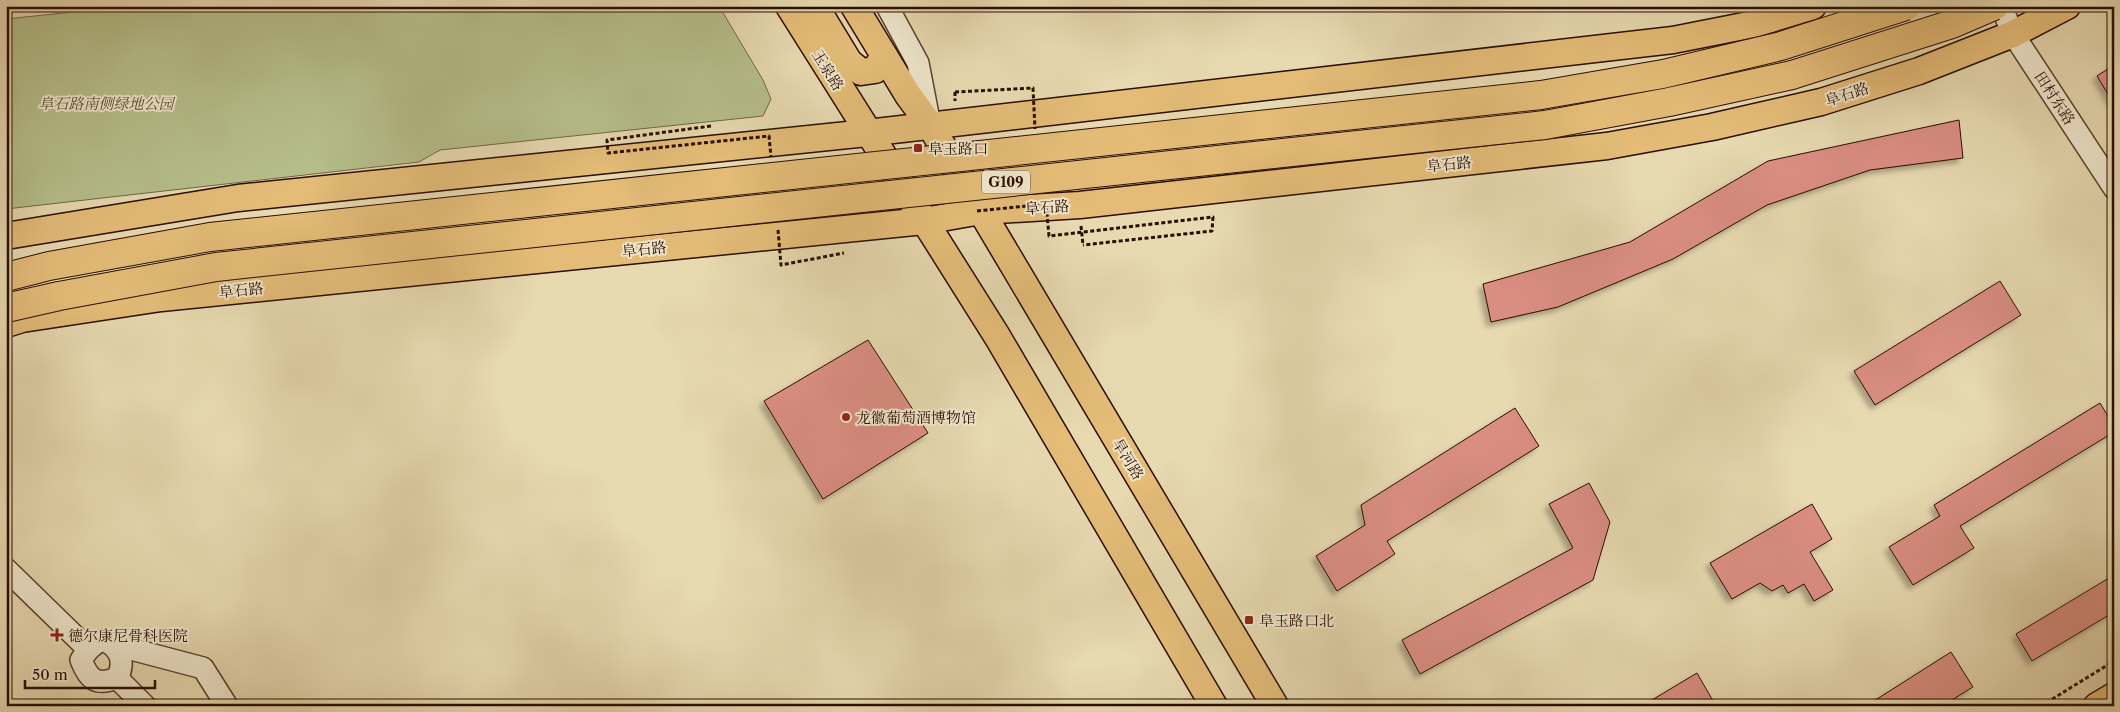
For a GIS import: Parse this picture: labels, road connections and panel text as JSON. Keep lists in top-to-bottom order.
{
  "streets": {
    "highway": ["阜石路", "G109"],
    "main road": ["玉泉路", "旱河路"],
    "street": ["田村东路"]
  },
  "crossings": [
    ["玉泉路", "阜石路"],
    ["阜石路", "田村东路"],
    ["阜石路", "旱河路"]
  ],
  "parks": ["阜石路南侧绿地公园"],
  "places": {
    "transit": ["阜玉路口", "阜玉路口北"],
    "other": ["龙徽葡萄酒博物馆"],
    "health": ["德尔康尼骨科医院"]
  },
  "scale_bar": "50 m"
}
